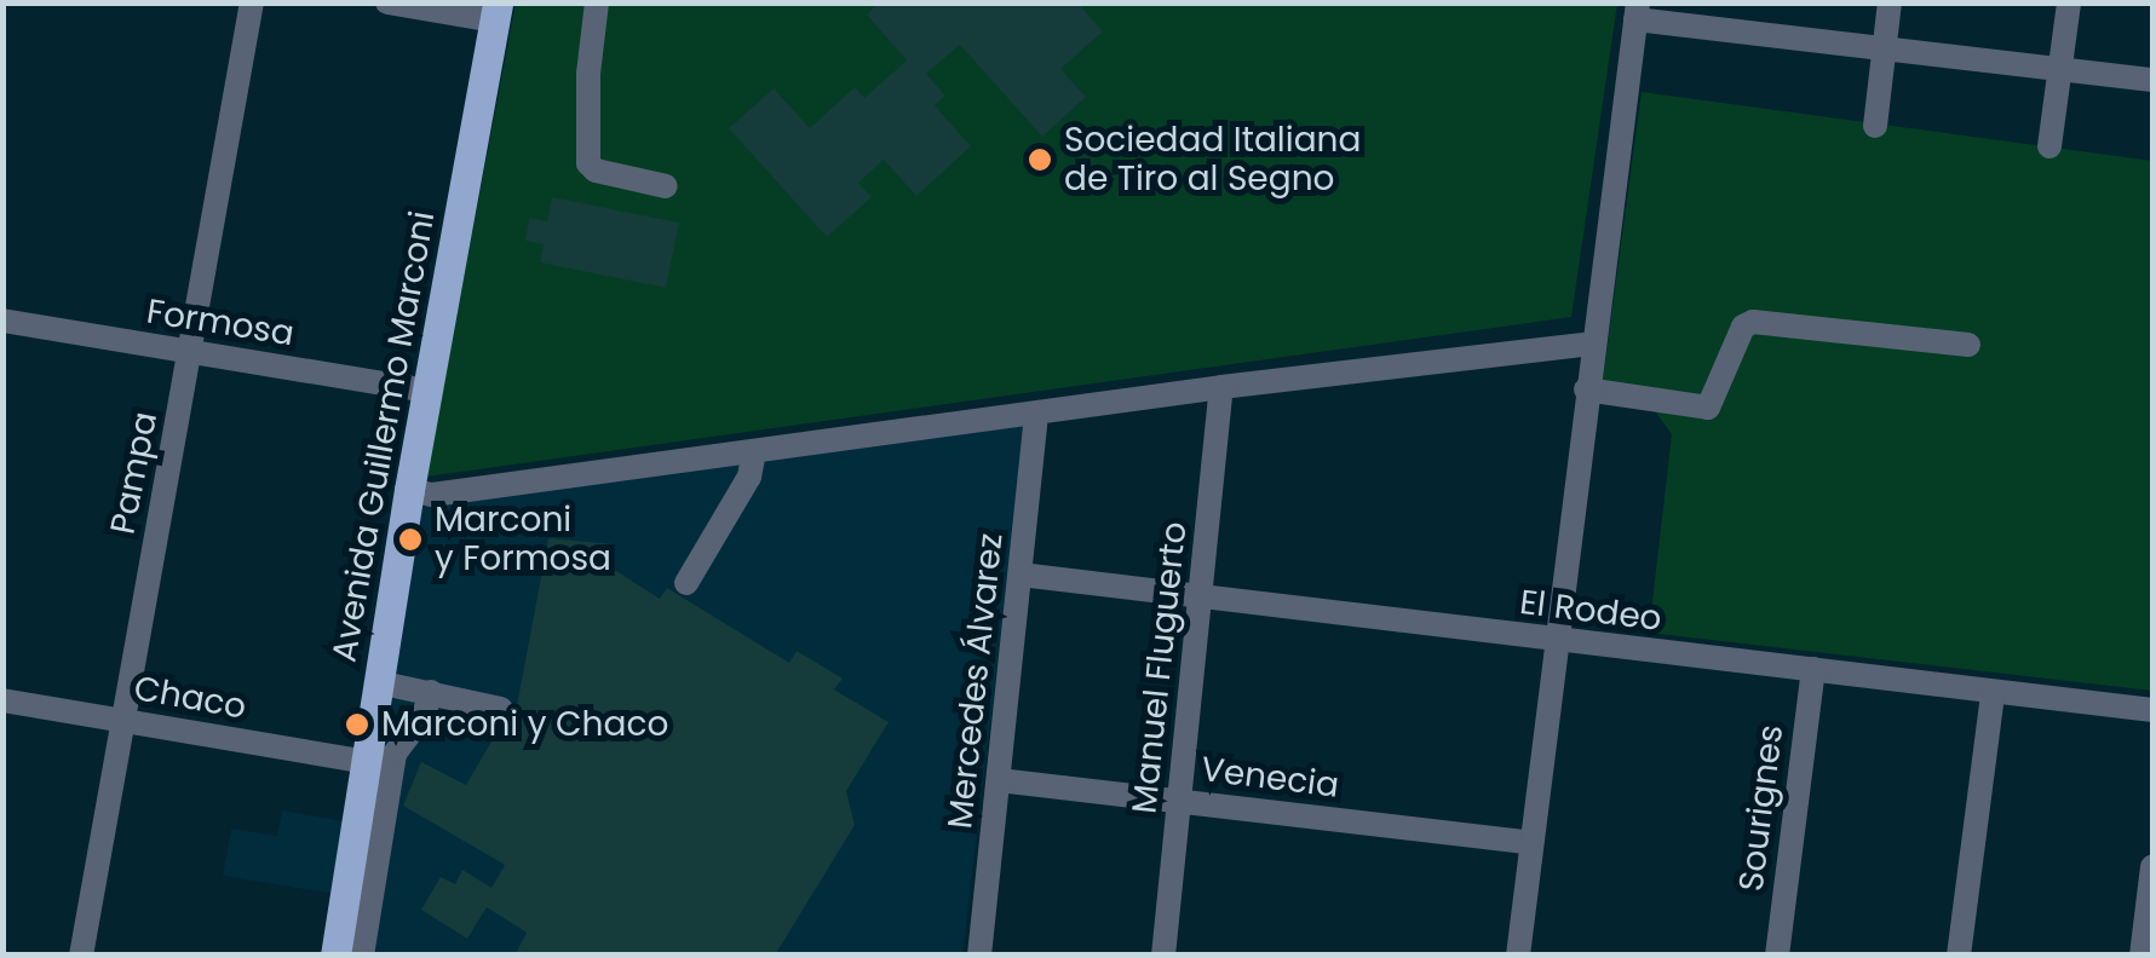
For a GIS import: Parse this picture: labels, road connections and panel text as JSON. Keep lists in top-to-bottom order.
{
  "streets": {
    "main road": ["Avenida Guillermo Marconi"],
    "street": [
      "Formosa",
      "Pampa",
      "El Rodeo",
      "Manuel Fluguerto",
      "Mercedes Álvarez",
      "Chaco",
      "Venecia",
      "Sourignes"
    ]
  },
  "crossings": [
    ["Formosa", "Avenida Guillermo Marconi"],
    ["Formosa", "Pampa"],
    ["Avenida Guillermo Marconi", "Chaco"],
    ["Pampa", "Chaco"],
    ["El Rodeo", "Manuel Fluguerto"],
    ["El Rodeo", "Mercedes Álvarez"],
    ["El Rodeo", "Sourignes"],
    ["Manuel Fluguerto", "Venecia"],
    ["Mercedes Álvarez", "Venecia"]
  ],
  "places": ["Sociedad Italiana de Tiro al Segno", "Marconi y Formosa", "Marconi y Chaco"]
}
